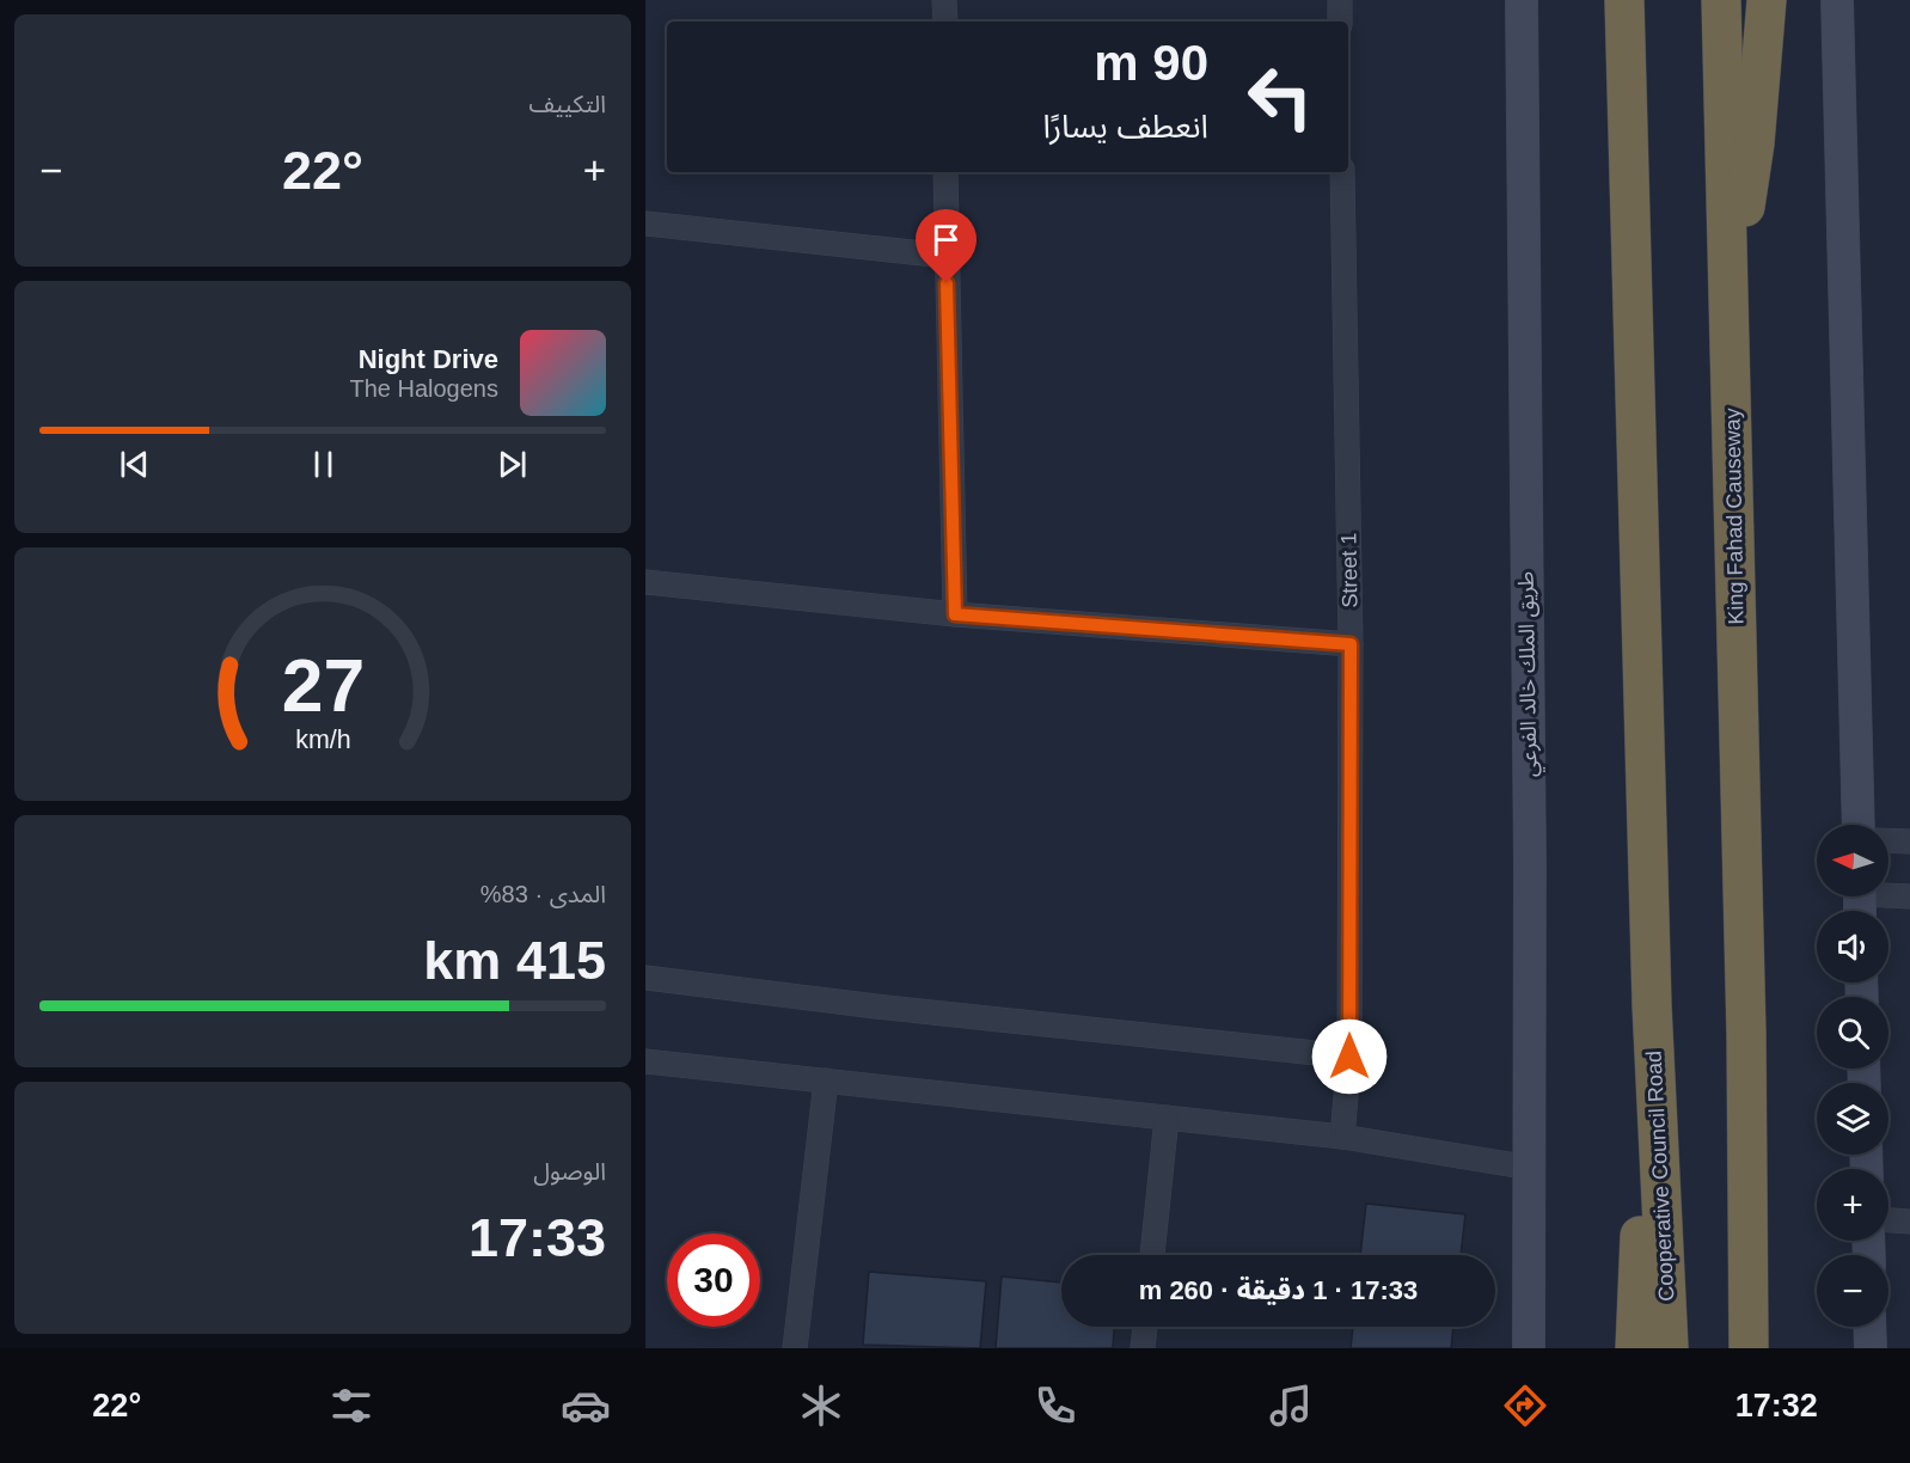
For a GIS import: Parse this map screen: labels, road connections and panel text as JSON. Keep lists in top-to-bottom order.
{
  "streets": {
    "highway": ["King Fahad Causeway", "Cooperative Council Road"],
    "main road": ["طريق الملك خالد الفرعي"],
    "street": ["Street 1"]
  },
  "north": "left",
  "page": {
    "tile": [
      "التكييف",
      ["المدى · 83%", "415 km"],
      ["الوصول", "17:33"]
    ],
    "turn": ["90 m", "انعطف يسارًا"],
    "heat": ["−", "22°", "+"],
    "song": ["Night Drive", "The Halogens"],
    "map_buttons": ["+", "−"],
    "limit": "30",
    "trip": "17:33 · 1 دقيقة · 260 m",
    "tabs": ["17:32", "22°"],
    "gauge": ["27", "km/h"]
  }
}
